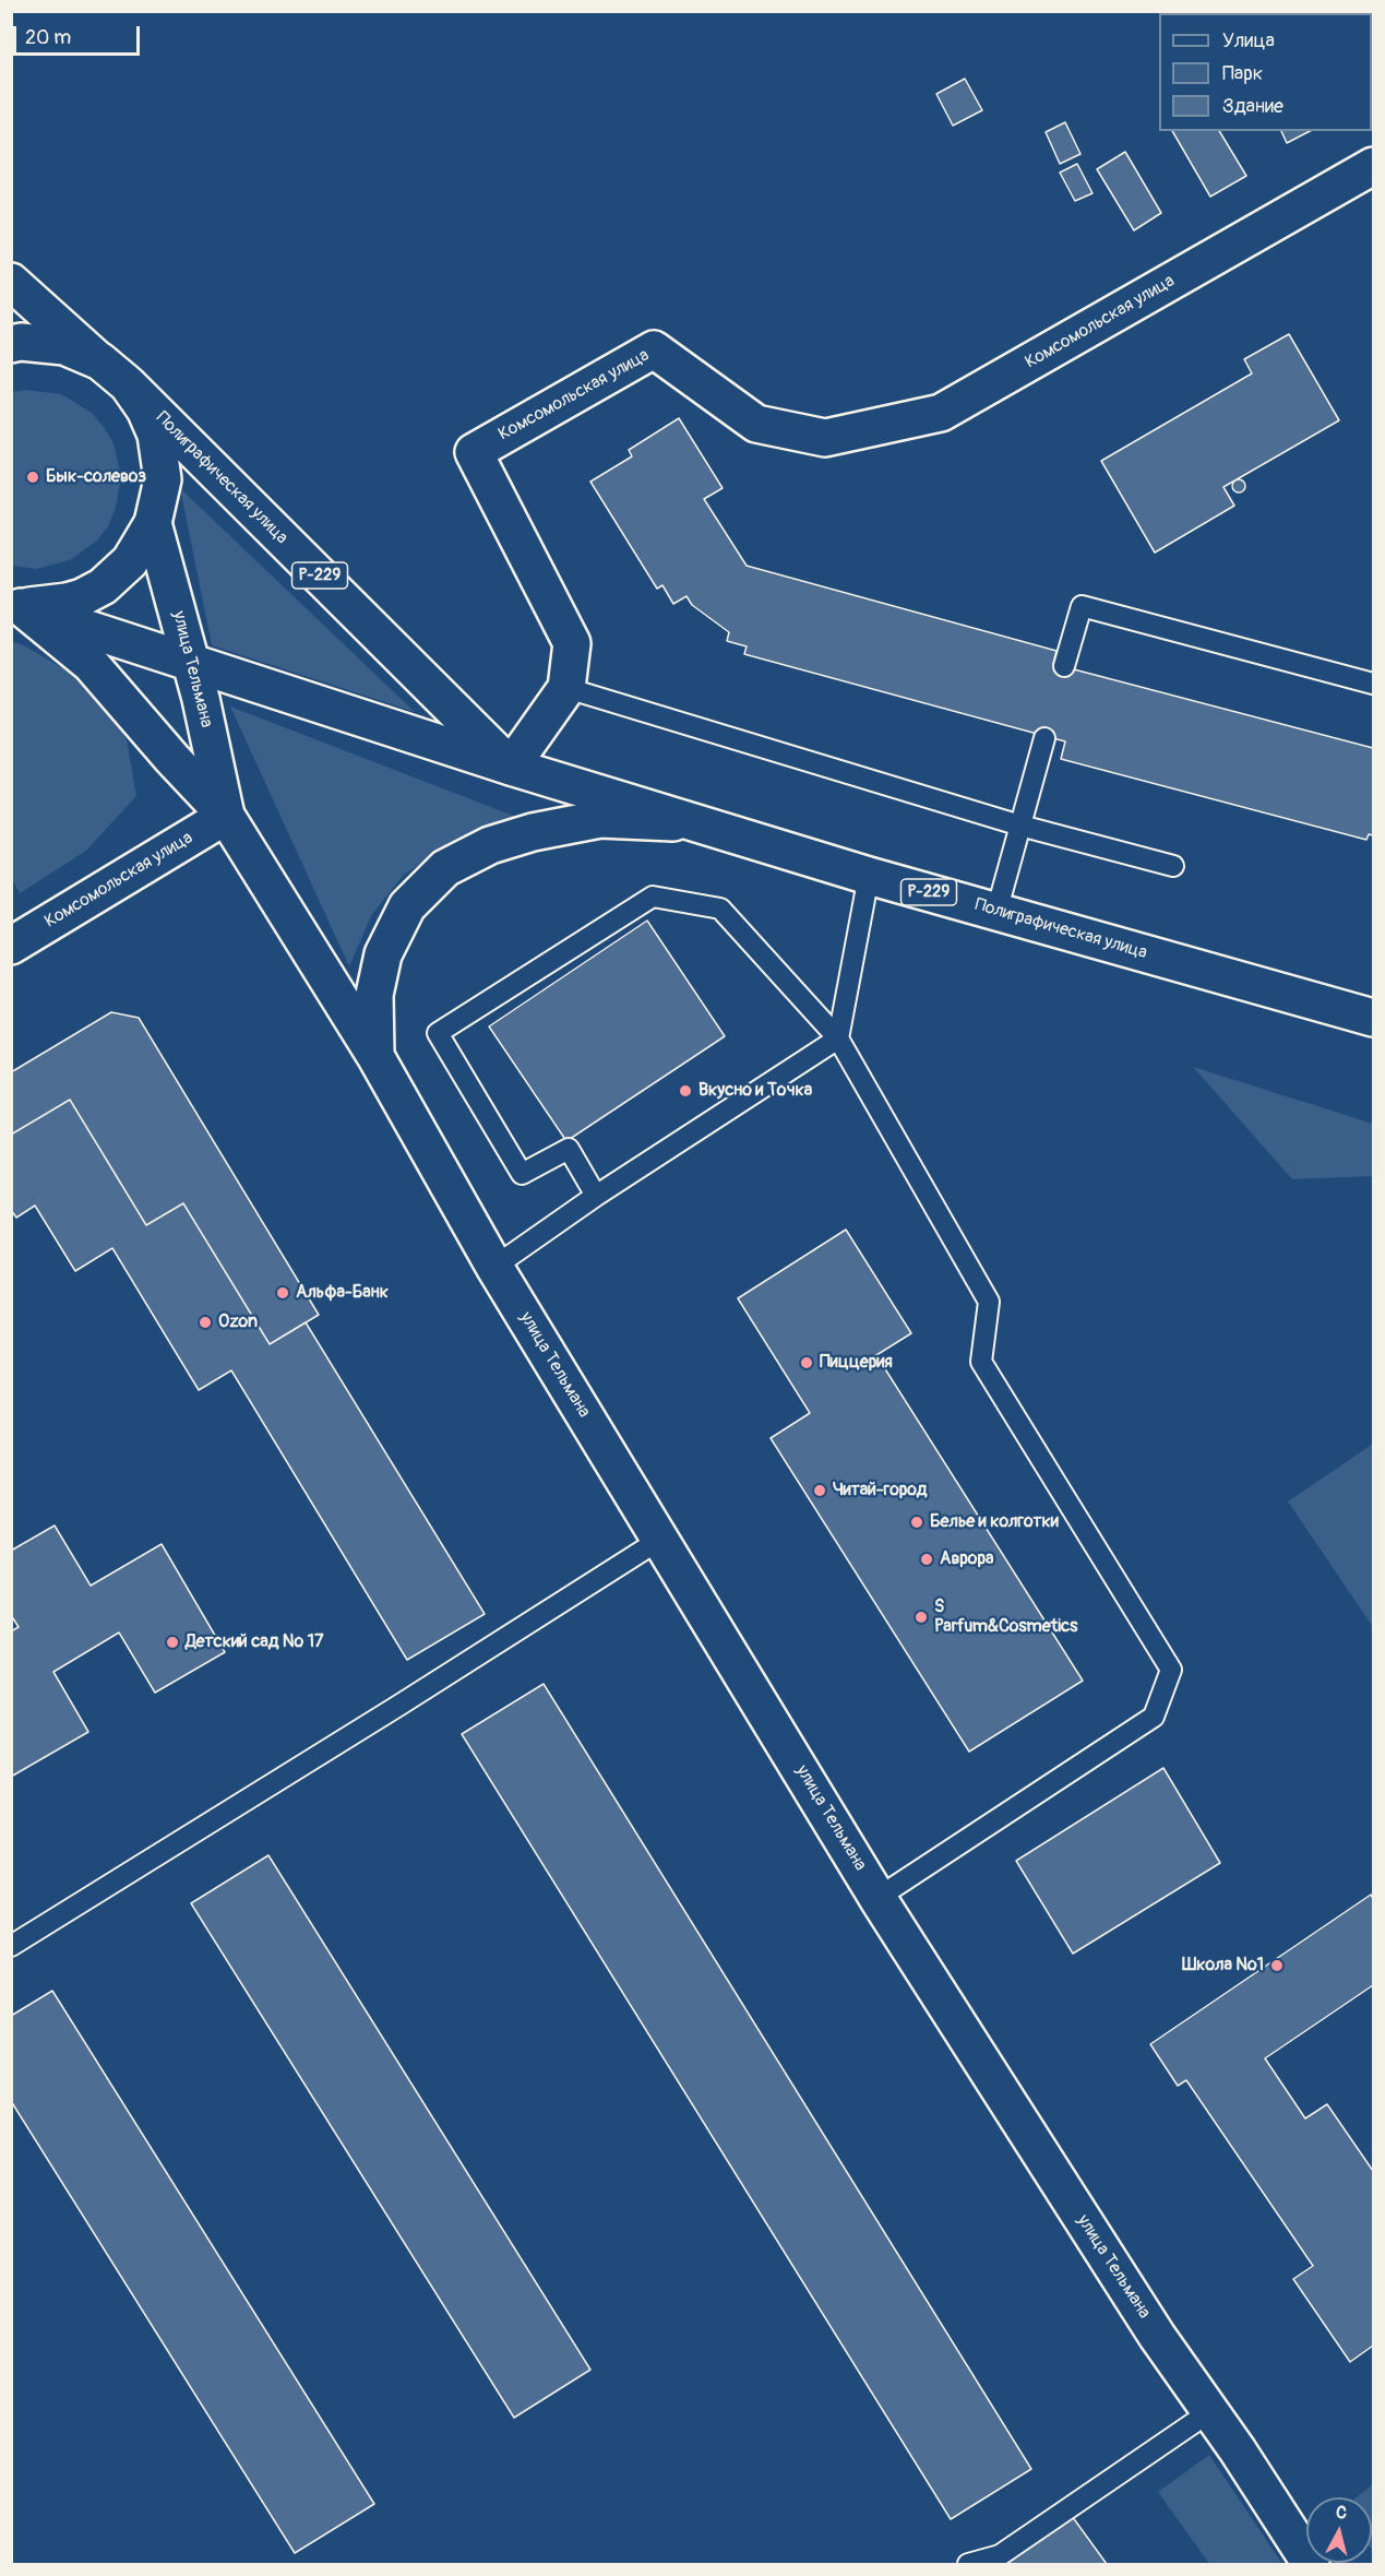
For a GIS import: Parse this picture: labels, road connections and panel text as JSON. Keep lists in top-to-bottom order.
{
  "streets": {
    "street": [
      "Комсомольская улица",
      "Полиграфическая улица",
      "Р-229",
      "улица Тельмана"
    ]
  },
  "crossings": [
    ["Комсомольская улица", "Полиграфическая улица"],
    ["Комсомольская улица", "улица Тельмана"],
    ["Полиграфическая улица", "улица Тельмана"]
  ],
  "places": [
    "Бык-солевоз",
    "Вкусно и Точка",
    "Альфа-Банк",
    "Ozon",
    "Пиццерия",
    "Читай-город",
    "Белье и колготки",
    "Аврора",
    "S Parfum&Cosmetics",
    "Детский сад № 17",
    "Школа №1"
  ],
  "legend": ["Улица", "Парк", "Здание"],
  "scale_bar": "20 m",
  "north": "top"
}
